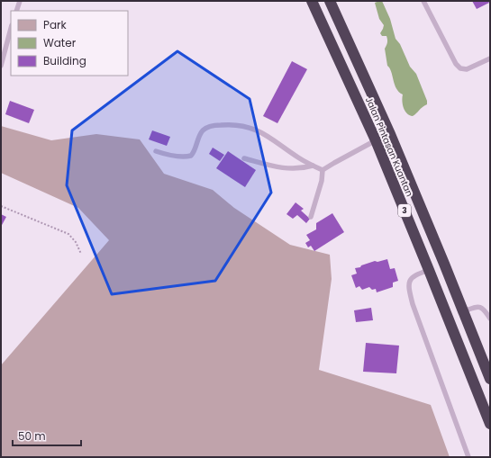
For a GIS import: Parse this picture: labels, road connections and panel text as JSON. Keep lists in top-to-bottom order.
{
  "streets": {
    "highway": ["Jalan Pintasan Kuantan", "3"]
  },
  "legend": ["Park", "Water", "Building"],
  "scale_bar": "50 m"
}
